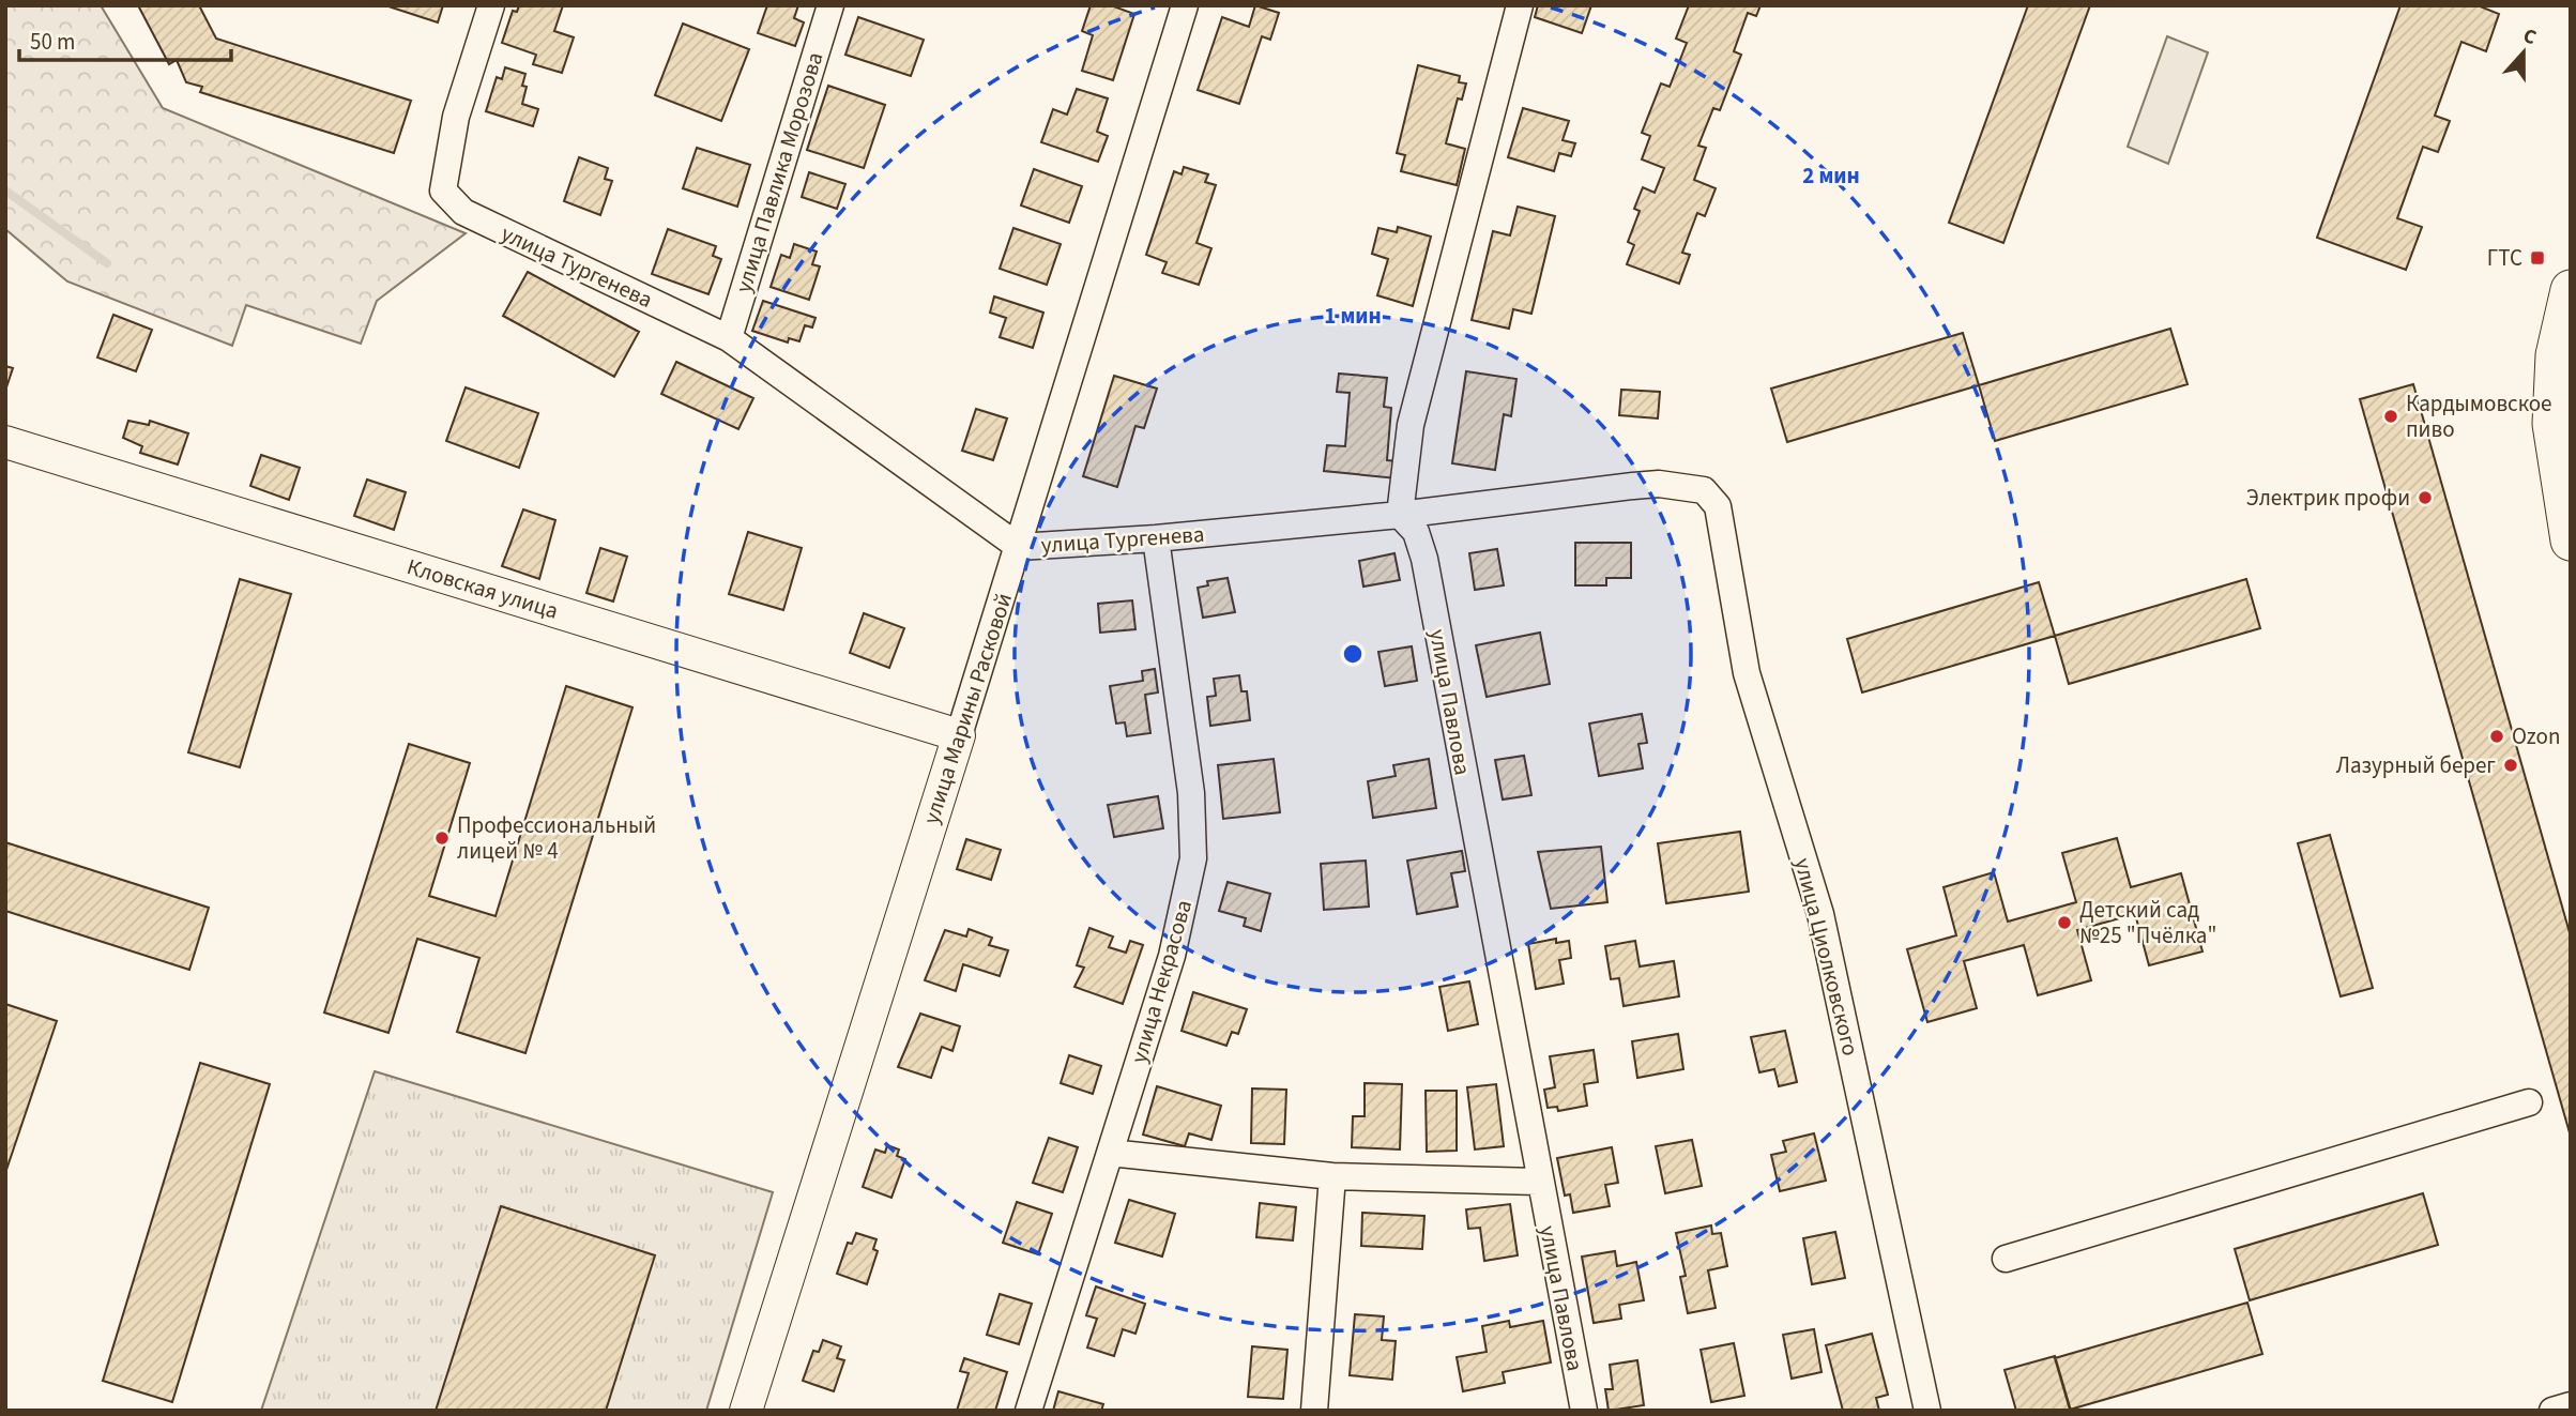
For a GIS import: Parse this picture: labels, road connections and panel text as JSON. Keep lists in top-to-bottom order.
{
  "streets": {
    "street": [
      "улица Павлика Морозова",
      "улица Тургенева",
      "Кловская улица",
      "улица Павлова",
      "улица Марины Расковой",
      "улица Циолковского",
      "улица Некрасова"
    ]
  },
  "crossings": [
    ["улица Павлика Морозова", "улица Тургенева"],
    ["улица Тургенева", "улица Павлова"],
    ["улица Тургенева", "улица Марины Расковой"],
    ["улица Тургенева", "улица Циолковского"],
    ["улица Тургенева", "улица Некрасова"],
    ["Кловская улица", "улица Марины Расковой"]
  ],
  "places": {
    "transit": ["ГТС"],
    "other": [
      "Кардымовское пиво",
      "Электрик профи",
      "Ozon",
      "Лазурный берег",
      "Профессиональный лицей № 4",
      "Детский сад №25 \"Пчёлка\""
    ]
  },
  "scale_bar": "50 m",
  "north": "top",
  "rings": ["2 мин", "1 мин"]
}
